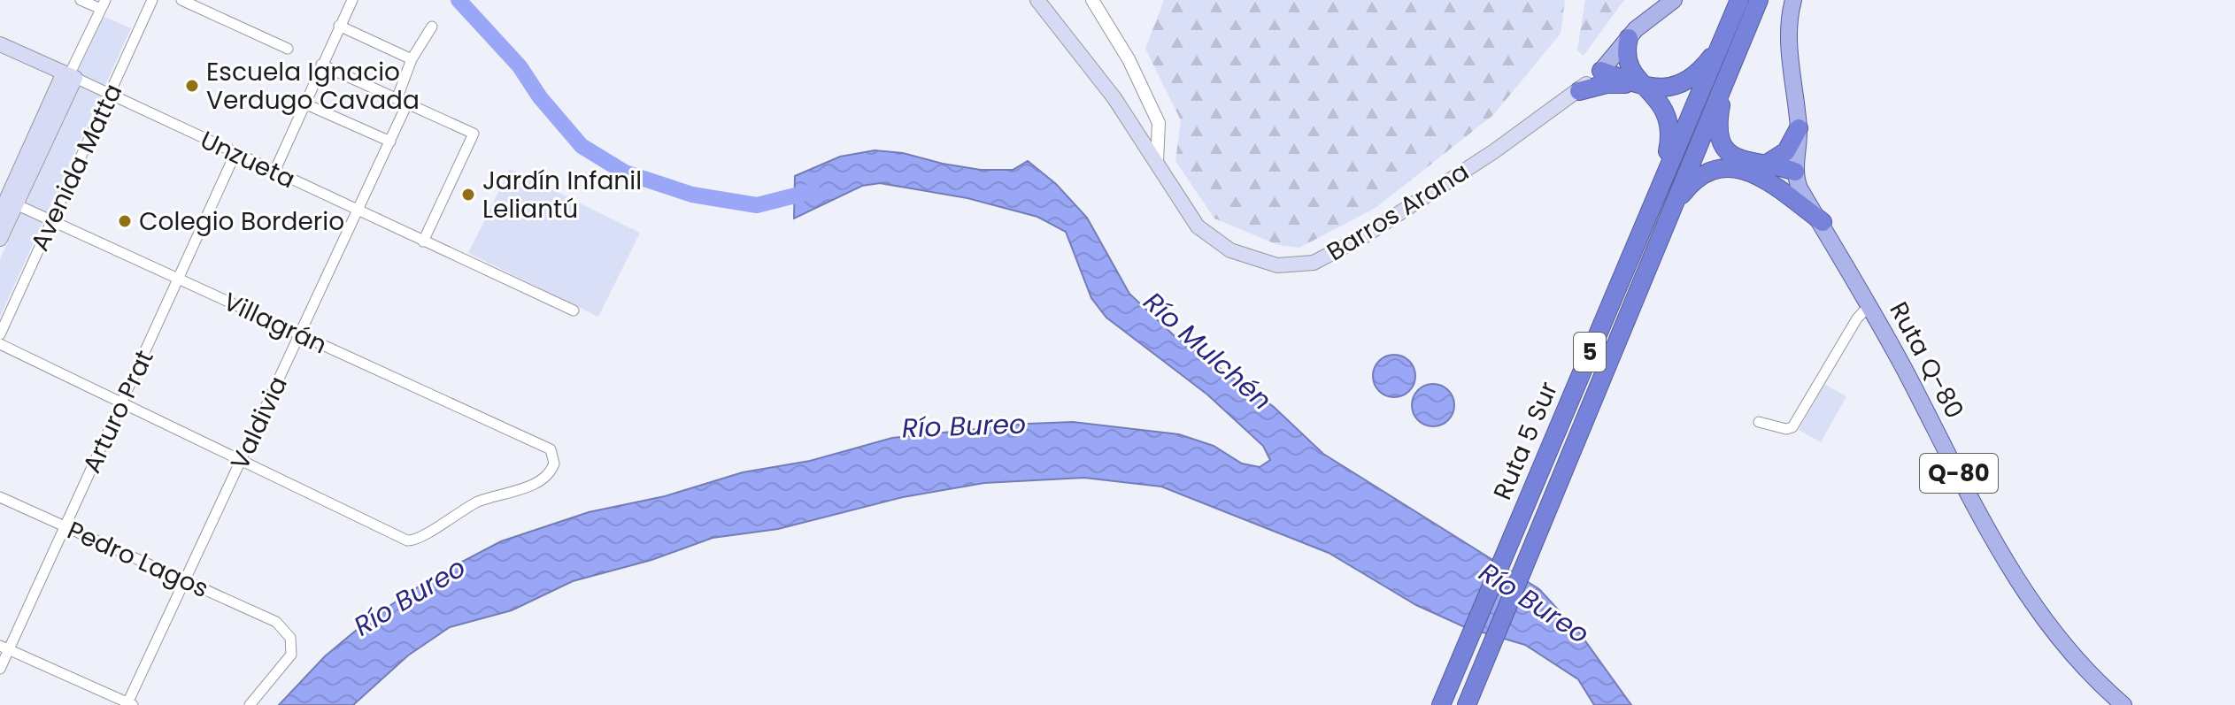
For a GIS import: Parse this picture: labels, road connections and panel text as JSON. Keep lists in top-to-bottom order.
{
  "streets": {
    "highway": ["5", "Ruta 5 Sur"],
    "main road": [
      "Unzueta",
      "Avenida Matta",
      "Barros Arana",
      "Ruta Q-80",
      "Q-80"
    ],
    "street": [
      "Villagrán",
      "Arturo Prat",
      "Valdivia",
      "Pedro Lagos"
    ]
  },
  "crossings": [
    ["Unzueta", "Avenida Matta"],
    ["Unzueta", "Arturo Prat"],
    ["Unzueta", "Valdivia"],
    ["Avenida Matta", "Villagrán"],
    ["Villagrán", "Arturo Prat"],
    ["Villagrán", "Valdivia"],
    ["Arturo Prat", "Pedro Lagos"],
    ["Valdivia", "Pedro Lagos"]
  ],
  "water": ["Río Mulchén", "Río Bureo"],
  "places": ["Escuela Ignacio Verdugo Cavada", "Jardín Infanil Leliantú", "Colegio Borderio"]
}
